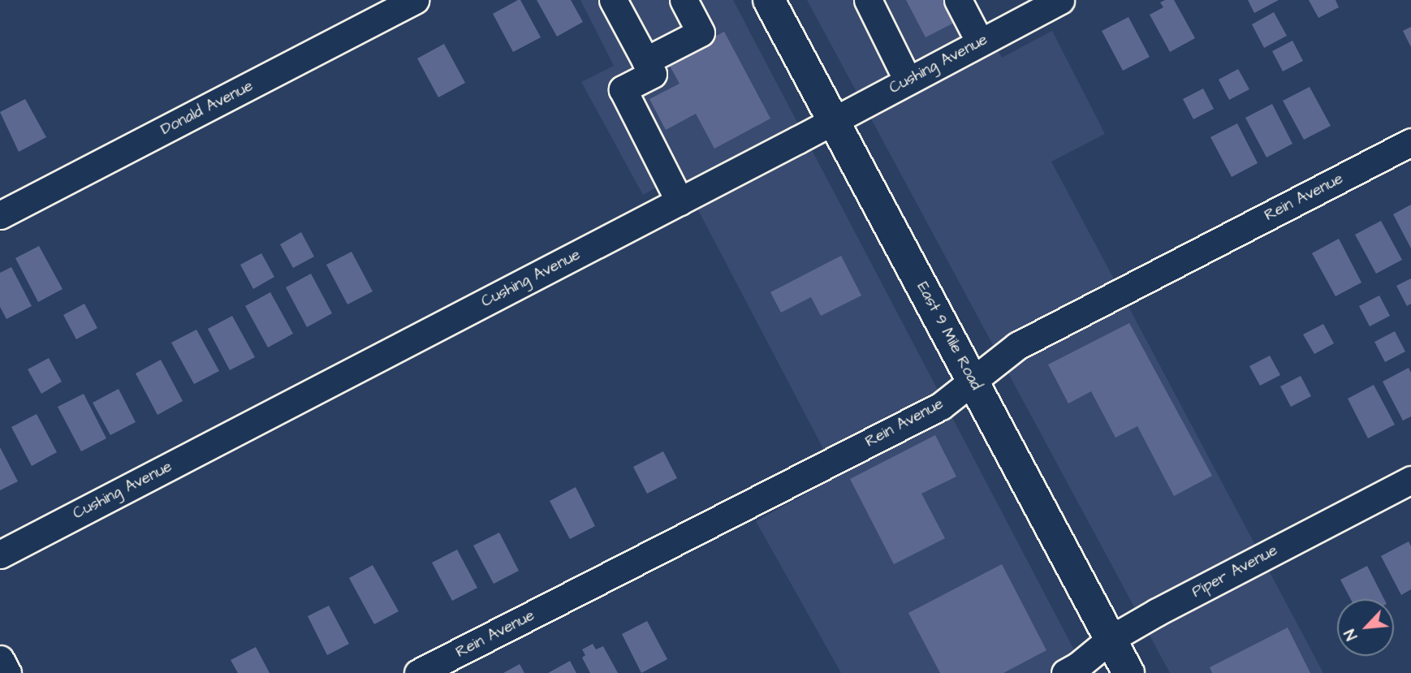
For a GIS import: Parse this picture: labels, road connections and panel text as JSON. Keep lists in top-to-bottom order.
{
  "streets": {
    "main road": ["East 9 Mile Road"],
    "street": [
      "Cushing Avenue",
      "Donald Avenue",
      "Rein Avenue",
      "Piper Avenue"
    ]
  },
  "crossings": [
    ["Cushing Avenue", "East 9 Mile Road"],
    ["Rein Avenue", "East 9 Mile Road"],
    ["East 9 Mile Road", "Piper Avenue"]
  ],
  "north": "bottom left"
}
